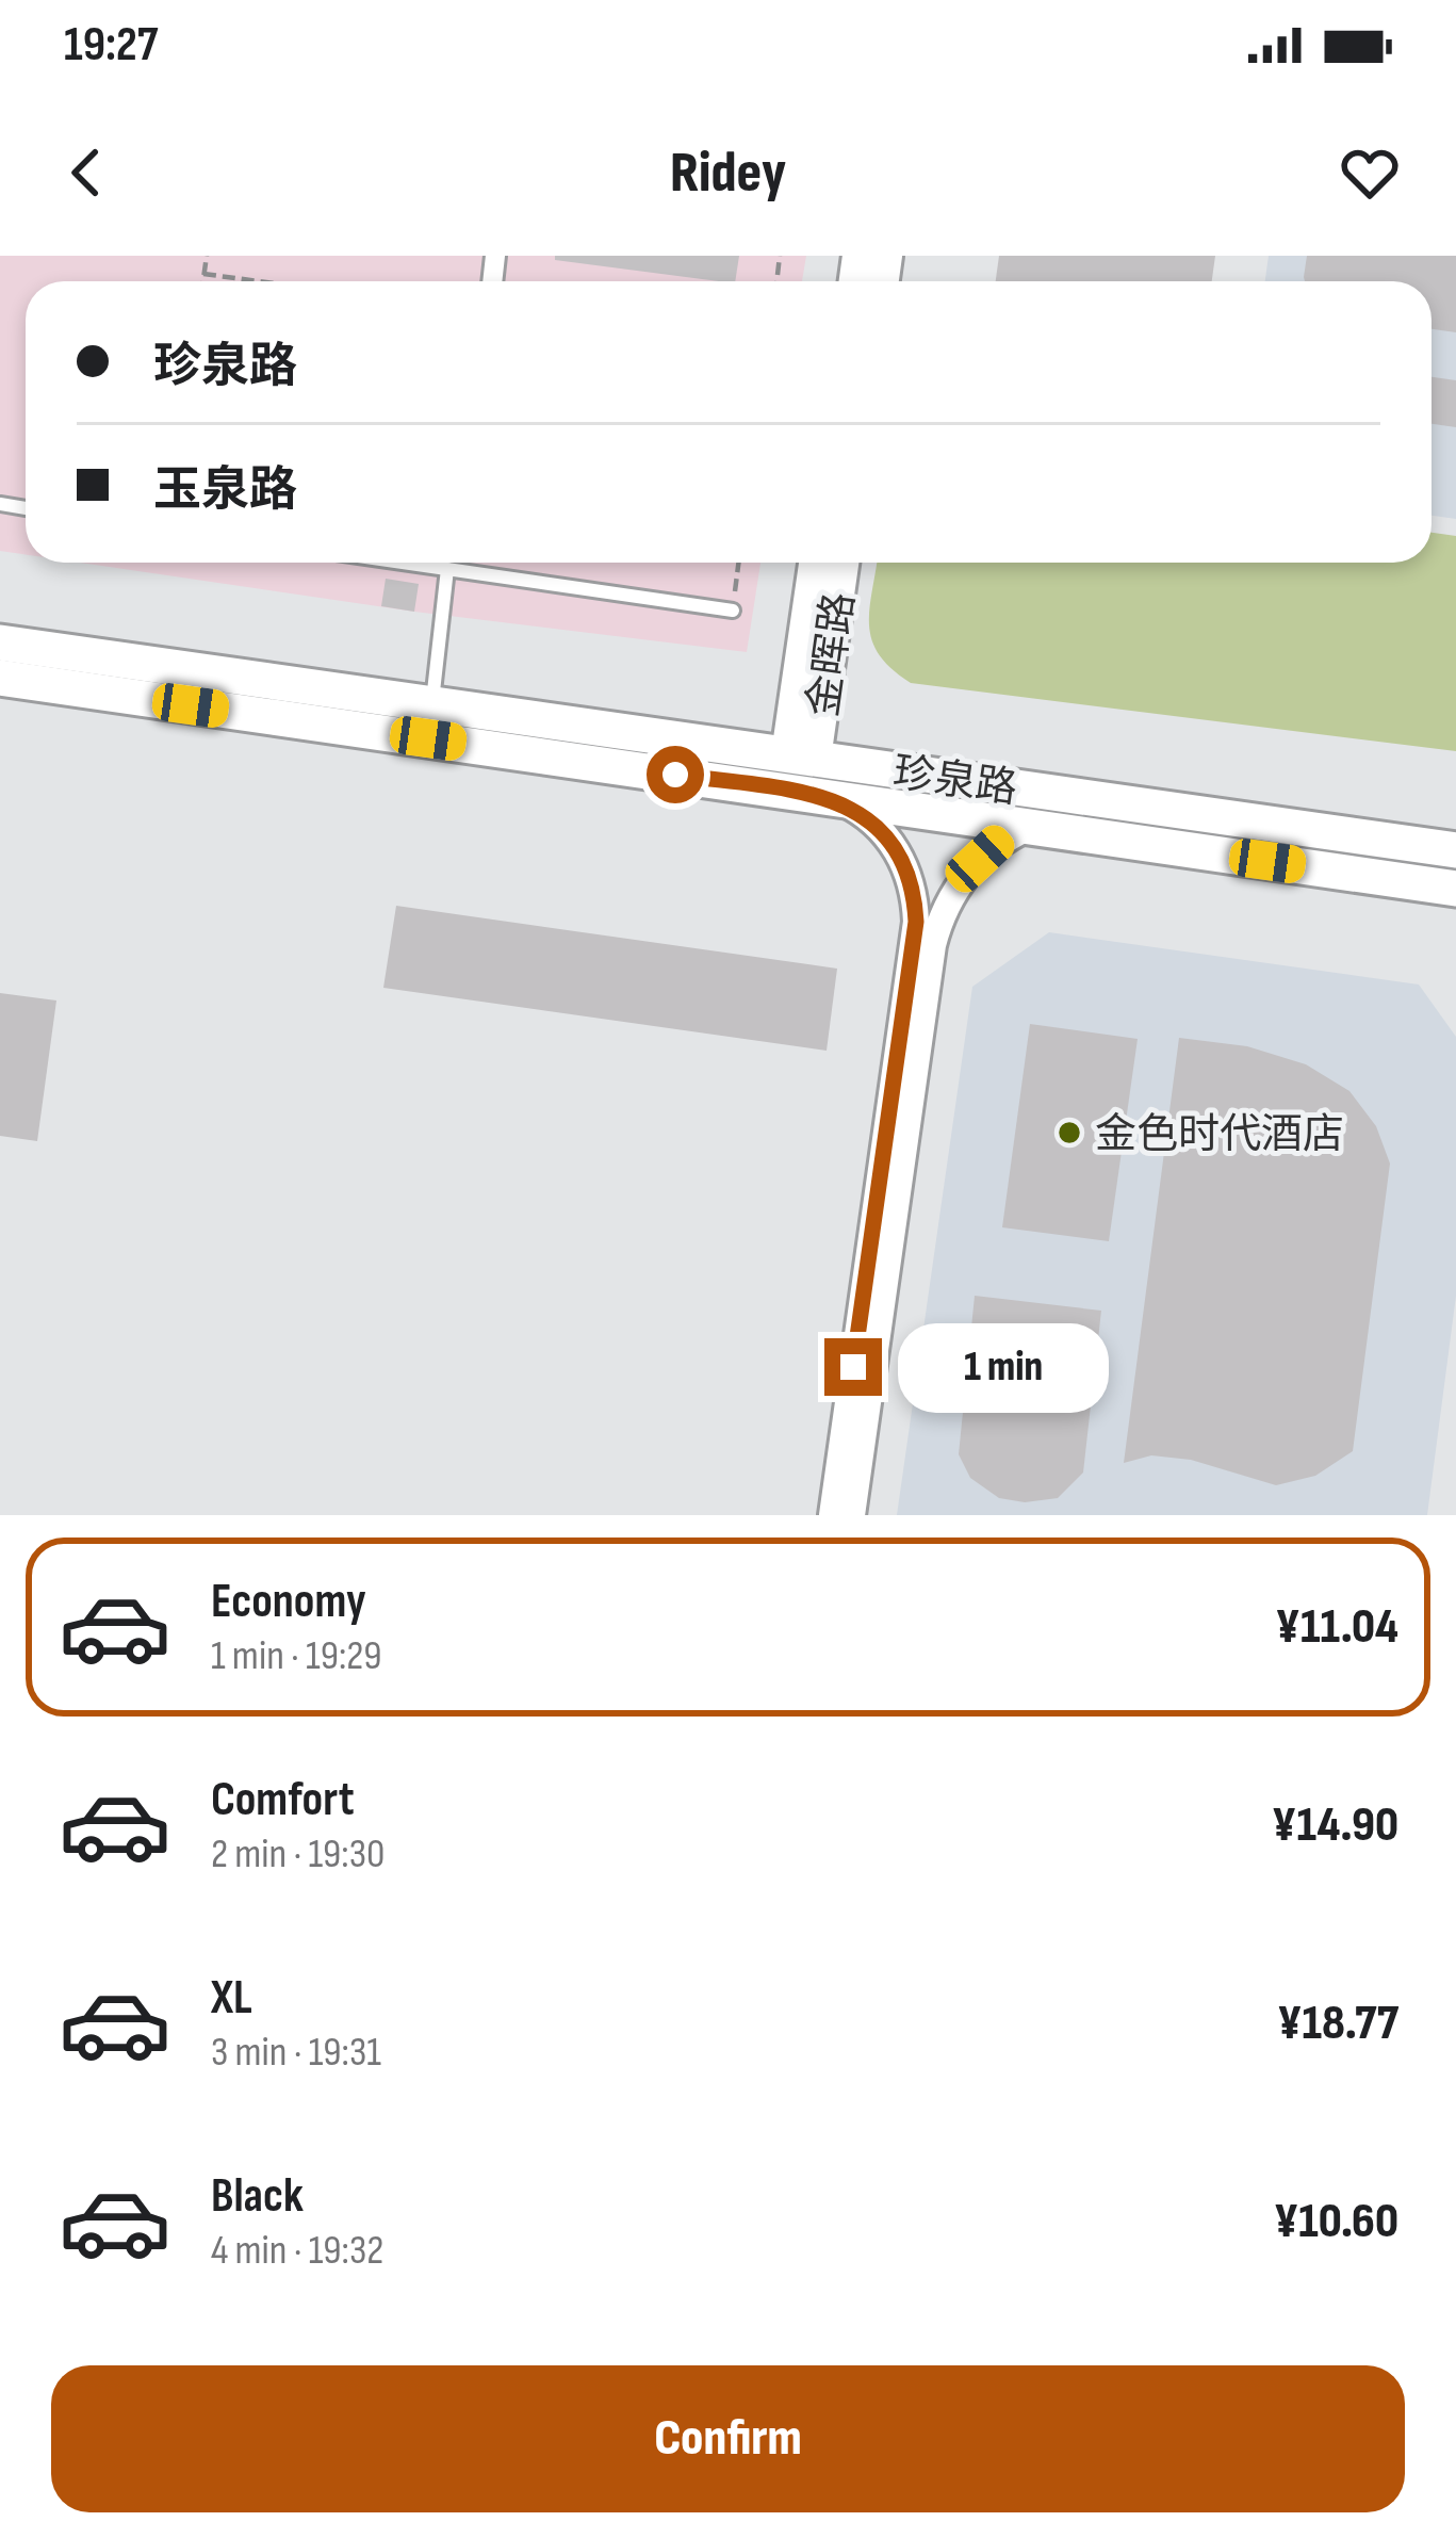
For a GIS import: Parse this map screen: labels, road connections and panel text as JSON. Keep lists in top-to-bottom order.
{
  "streets": {
    "main road": ["珍泉路"],
    "street": ["金晖路"]
  },
  "crossings": [
    ["金晖路", "珍泉路"]
  ],
  "places": ["金色时代酒店"],
  "page": {
    "status": "19:27",
    "header": "Ridey",
    "banner": ["珍泉路", "玉泉路"],
    "bubble": "1 min",
    "list": [
      {
        "name": "Economy",
        "note": "1 min · 19:29",
        "value": "¥11.04"
      },
      {
        "name": "Comfort",
        "note": "2 min · 19:30",
        "value": "¥14.90"
      },
      {
        "name": "XL",
        "note": "3 min · 19:31",
        "value": "¥18.77"
      },
      {
        "name": "Black",
        "note": "4 min · 19:32",
        "value": "¥10.60"
      }
    ],
    "buttons": "Confirm"
  }
}
